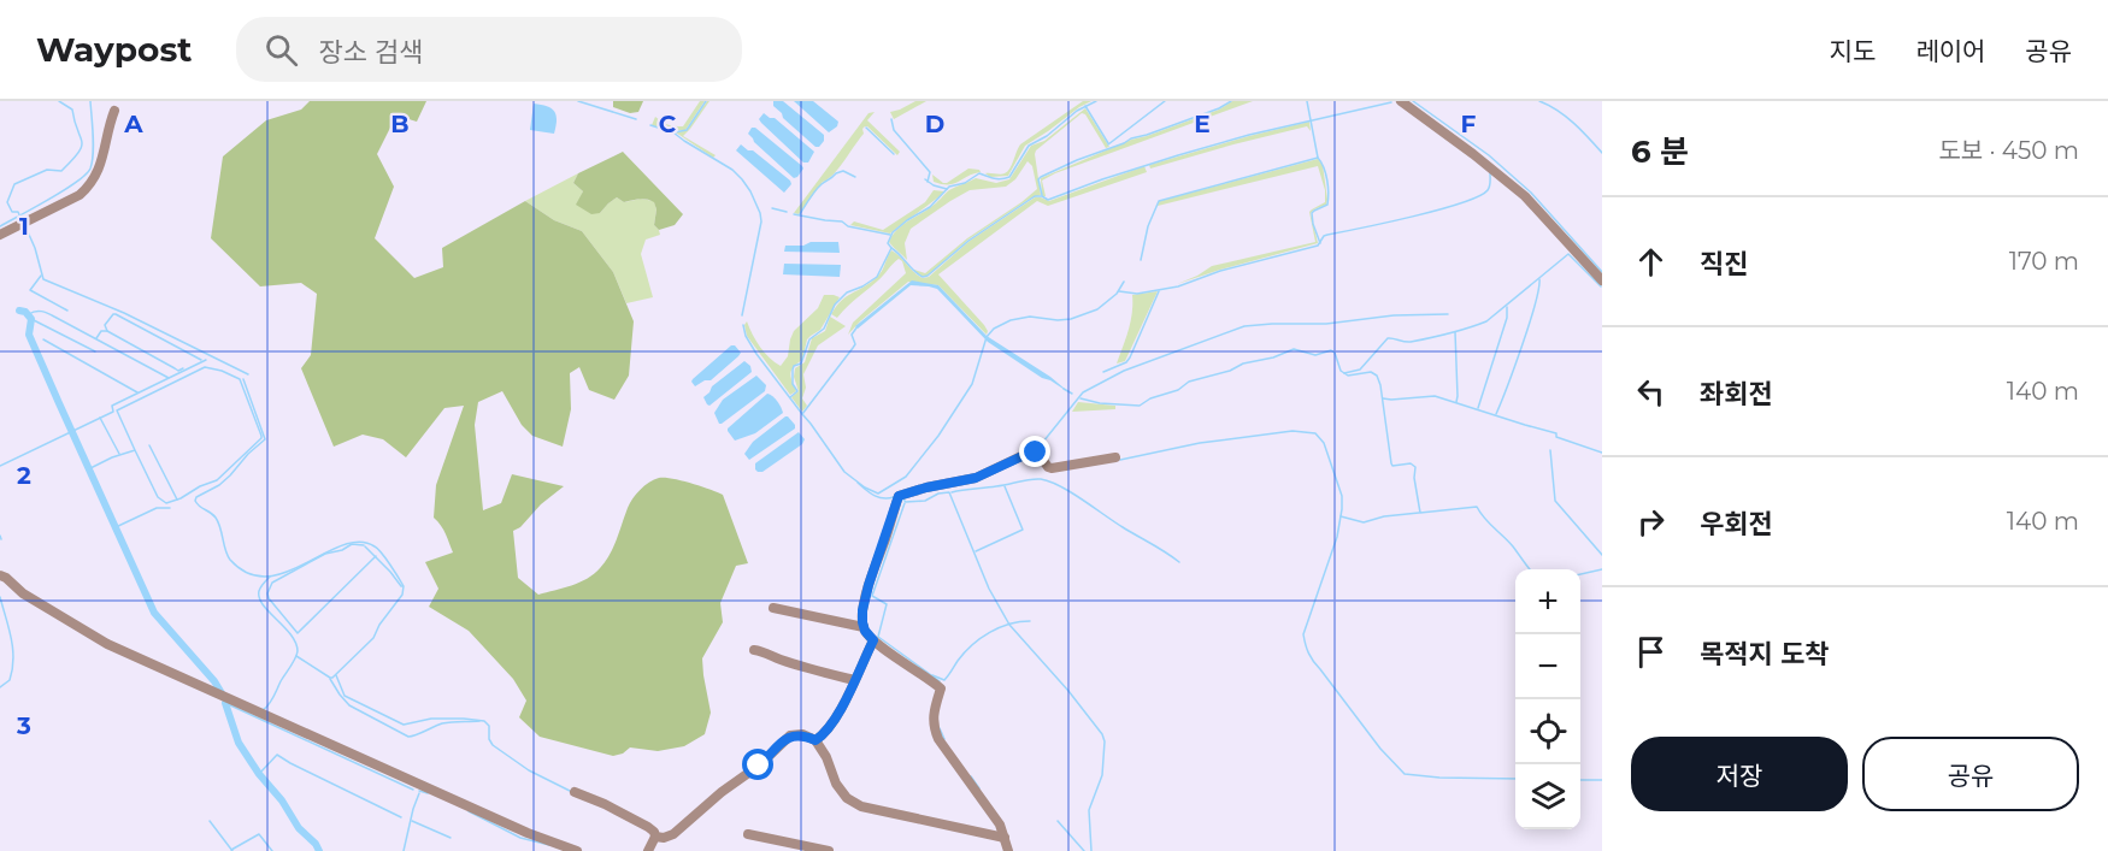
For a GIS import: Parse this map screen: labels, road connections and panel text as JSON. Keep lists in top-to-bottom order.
{
  "page": {
    "header": "Waypost",
    "search": "장소 검색",
    "nav": ["지도", "레이어", "공유"],
    "heading": ["6 분", "도보 · 450 m"],
    "list": [
      ["직진", "170 m"],
      ["좌회전", "140 m"],
      ["우회전", "140 m"],
      "목적지 도착"
    ],
    "map_buttons": ["+", "−"],
    "buttons": ["저장", "공유"]
  },
  "grid": {
    "columns": [
      "A",
      "B",
      "C",
      "D",
      "E",
      "F"
    ],
    "rows": ["1", "2", "3"]
  }
}
